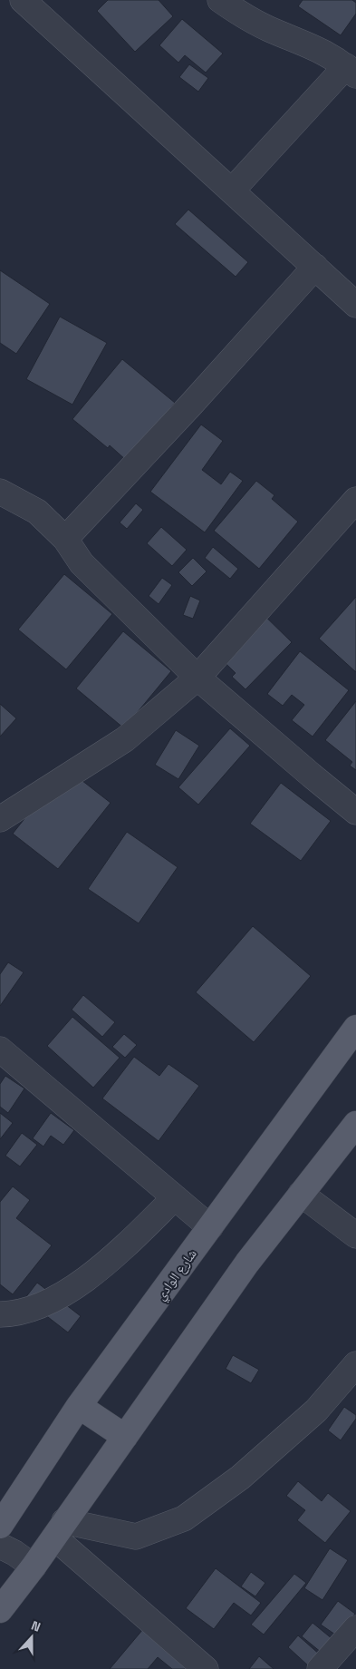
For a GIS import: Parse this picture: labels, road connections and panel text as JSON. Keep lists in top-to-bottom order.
{
  "streets": {
    "main road": ["شارع الوادي"]
  },
  "north": "top"
}
